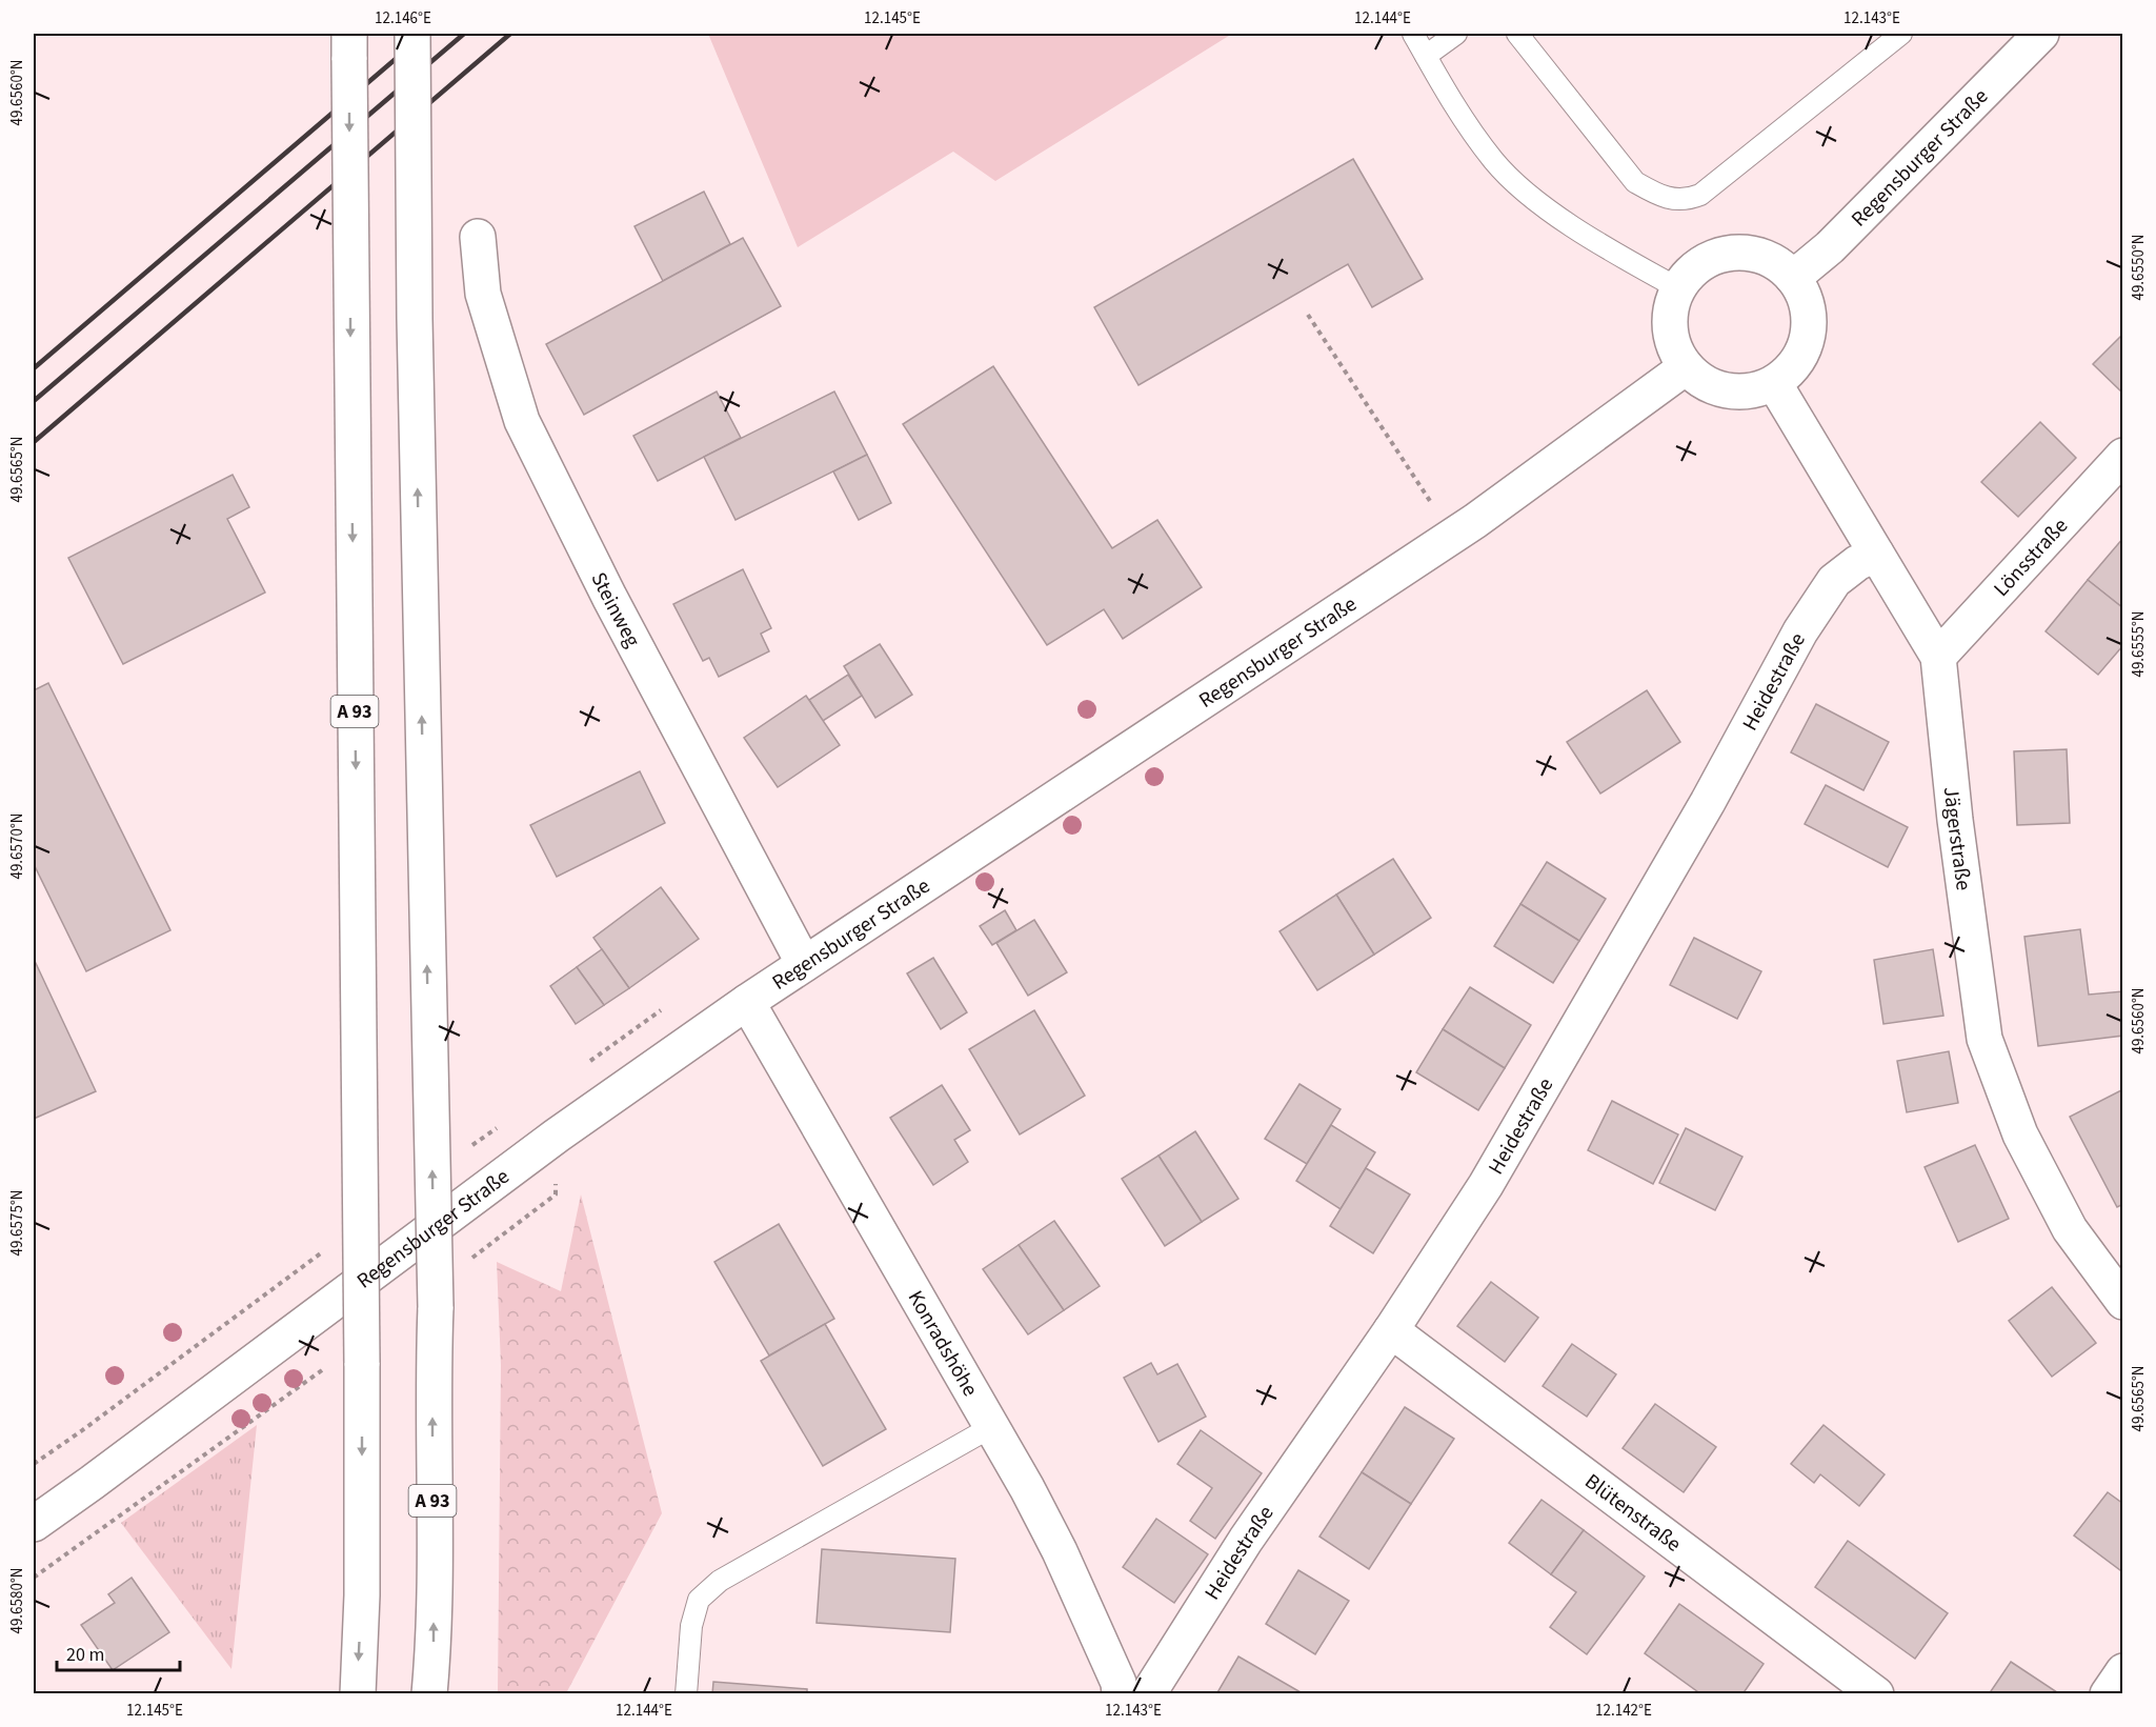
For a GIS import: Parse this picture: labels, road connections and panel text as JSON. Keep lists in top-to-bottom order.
{
  "streets": {
    "main road": [
      "Regensburger Straße",
      "Lönsstraße",
      "Steinweg",
      "Heidestraße",
      "A 93",
      "Jägerstraße",
      "Konradshöhe",
      "Blütenstraße"
    ]
  },
  "crossings": [
    ["Regensburger Straße", "Steinweg"],
    ["Regensburger Straße", "Jägerstraße"],
    ["Regensburger Straße", "Konradshöhe"],
    ["Lönsstraße", "Jägerstraße"],
    ["Heidestraße", "Jägerstraße"],
    ["Heidestraße", "Blütenstraße"]
  ],
  "scale_bar": "20 m",
  "coordinates": [
    "12.146°E",
    "12.145°E",
    "12.144°E",
    "12.143°E",
    "49.6560°N",
    "49.6550°N",
    "49.6565°N",
    "49.6555°N",
    "49.6570°N",
    "49.6575°N",
    "49.6580°N",
    "12.142°E"
  ]
}
